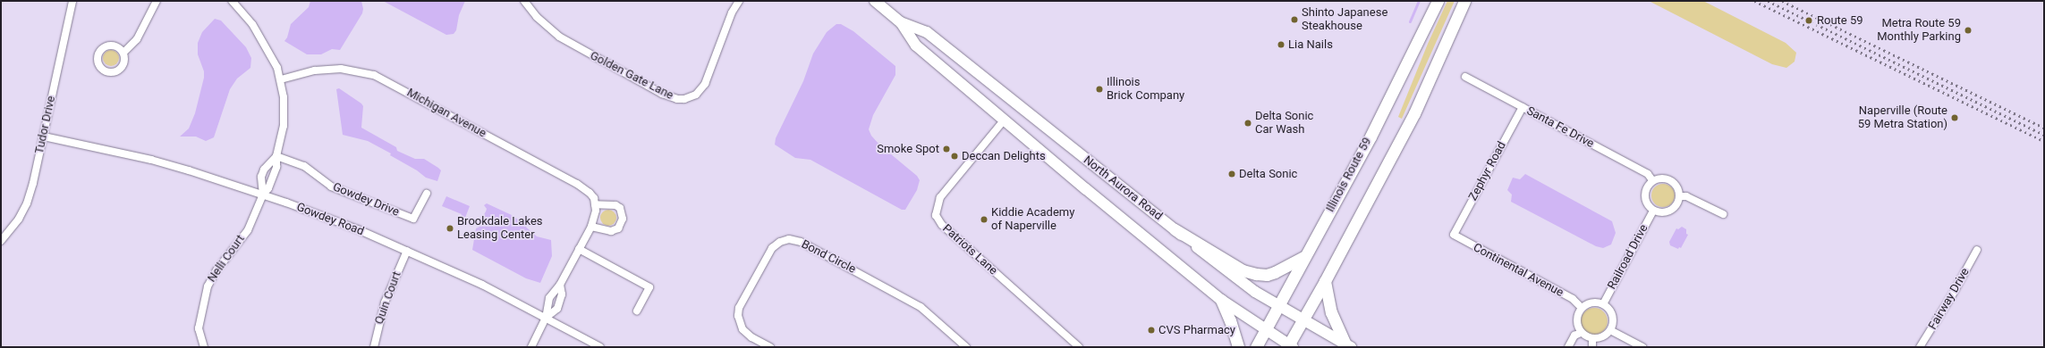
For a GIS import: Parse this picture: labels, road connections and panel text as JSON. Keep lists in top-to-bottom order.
{
  "streets": {
    "main road": ["Illinois Route 59", "North Aurora Road"],
    "street": [
      "Golden Gate Lane",
      "Michigan Avenue",
      "Tudor Drive",
      "Santa Fe Drive",
      "Zephyr Road",
      "Gowdey Drive",
      "Gowdey Road",
      "Patriots Lane",
      "Bond Circle",
      "Railroad Drive",
      "Nelli Court",
      "Continental Avenue",
      "Quin Court",
      "Fairway Drive"
    ]
  },
  "crossings": [
    ["Michigan Avenue", "Nelli Court"],
    ["Tudor Drive", "Gowdey Road"],
    ["Santa Fe Drive", "Zephyr Road"],
    ["Santa Fe Drive", "Railroad Drive"],
    ["Zephyr Road", "Continental Avenue"],
    ["Illinois Route 59", "North Aurora Road"],
    ["North Aurora Road", "Patriots Lane"],
    ["Gowdey Drive", "Nelli Court"],
    ["Gowdey Road", "Nelli Court"],
    ["Gowdey Road", "Quin Court"],
    ["Railroad Drive", "Continental Avenue"]
  ],
  "places": [
    "Shinto Japanese Steakhouse",
    "Route 59",
    "Metra Route 59 Monthly Parking",
    "Lia Nails",
    "Illinois Brick Company",
    "Naperville (Route 59 Metra Station)",
    "Delta Sonic Car Wash",
    "Smoke Spot",
    "Deccan Delights",
    "Delta Sonic",
    "Kiddie Academy of Naperville",
    "Brookdale Lakes Leasing Center",
    "CVS Pharmacy"
  ]
}
